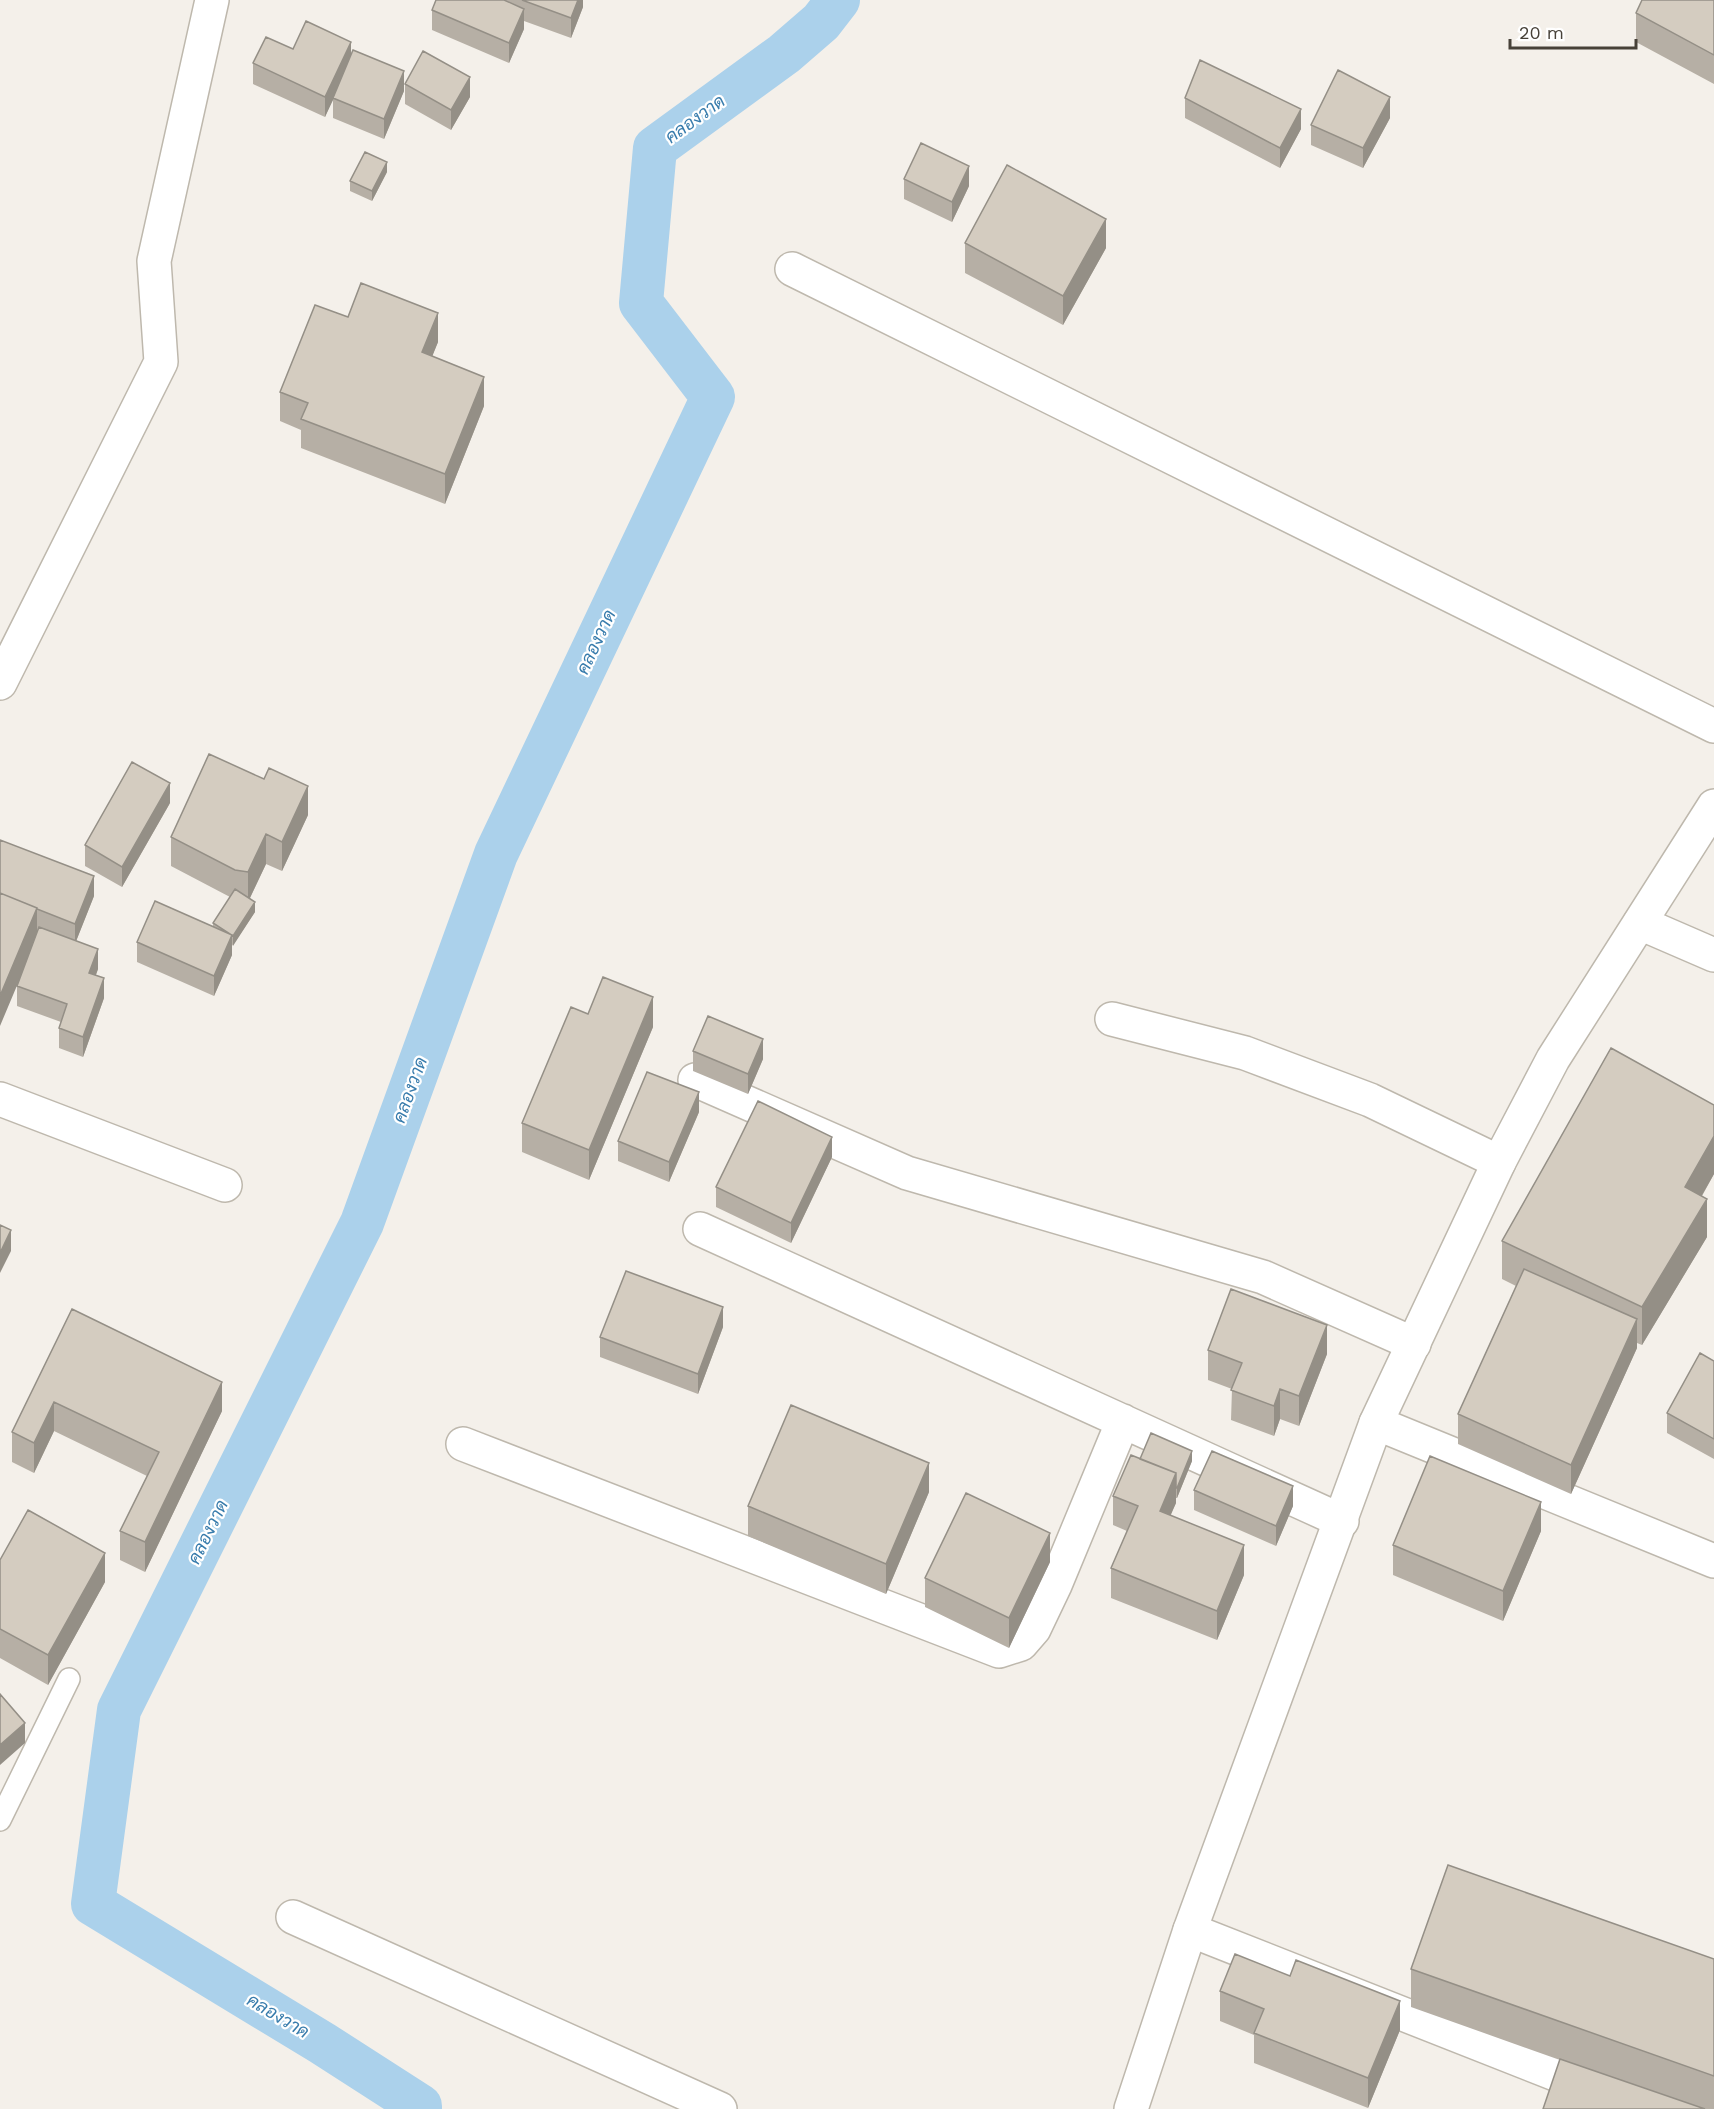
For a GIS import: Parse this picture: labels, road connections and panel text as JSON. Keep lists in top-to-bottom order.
{
  "water": ["คลองวาด"],
  "scale_bar": "20 m"
}
